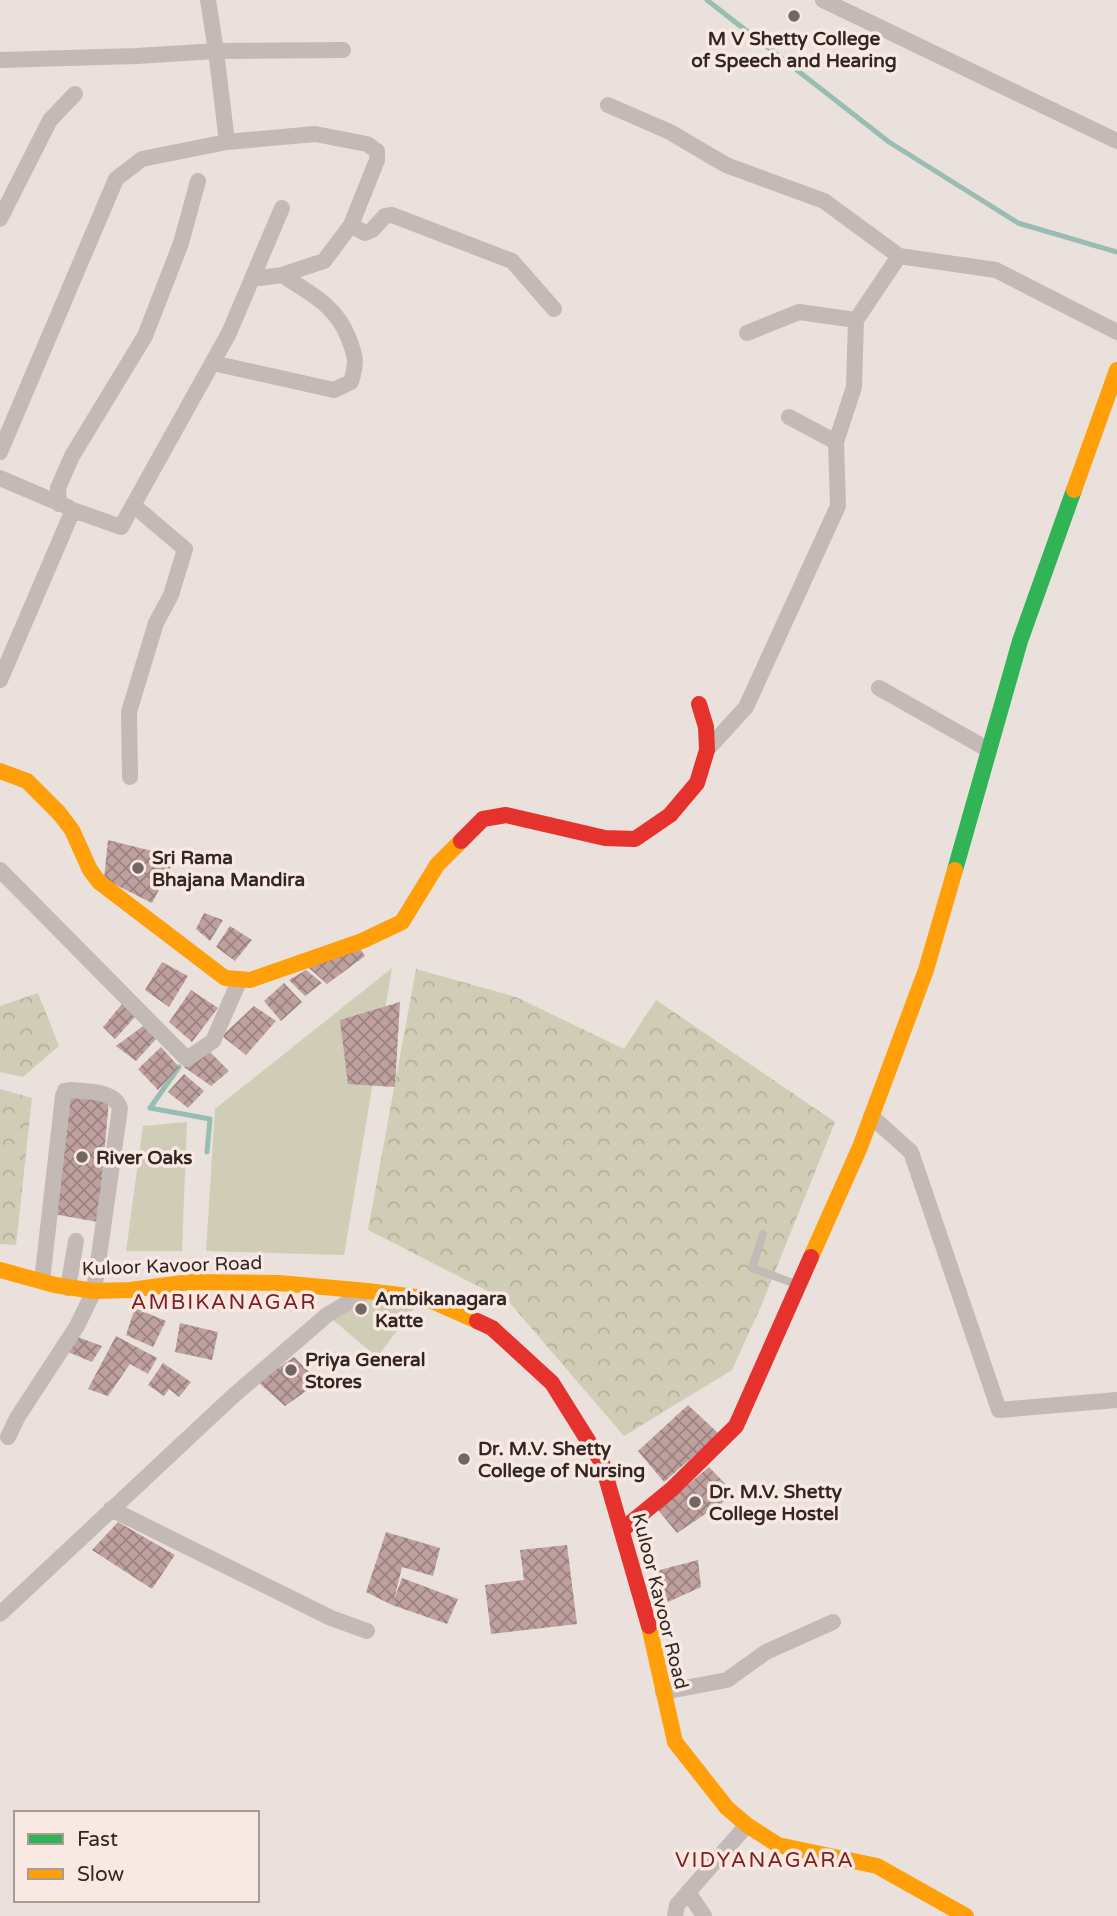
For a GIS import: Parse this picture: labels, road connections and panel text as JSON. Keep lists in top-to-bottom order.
{
  "streets": {
    "street": ["Kuloor Kavoor Road"]
  },
  "districts": ["AMBIKANAGAR", "VIDYANAGARA"],
  "places": [
    "M V Shetty College of Speech and Hearing",
    "Sri Rama Bhajana Mandira",
    "River Oaks",
    "Ambikanagara Katte",
    "Priya General Stores",
    "Dr. M.V. Shetty College of Nursing",
    "Dr. M.V. Shetty College Hostel"
  ],
  "legend": ["Fast", "Slow"]
}
